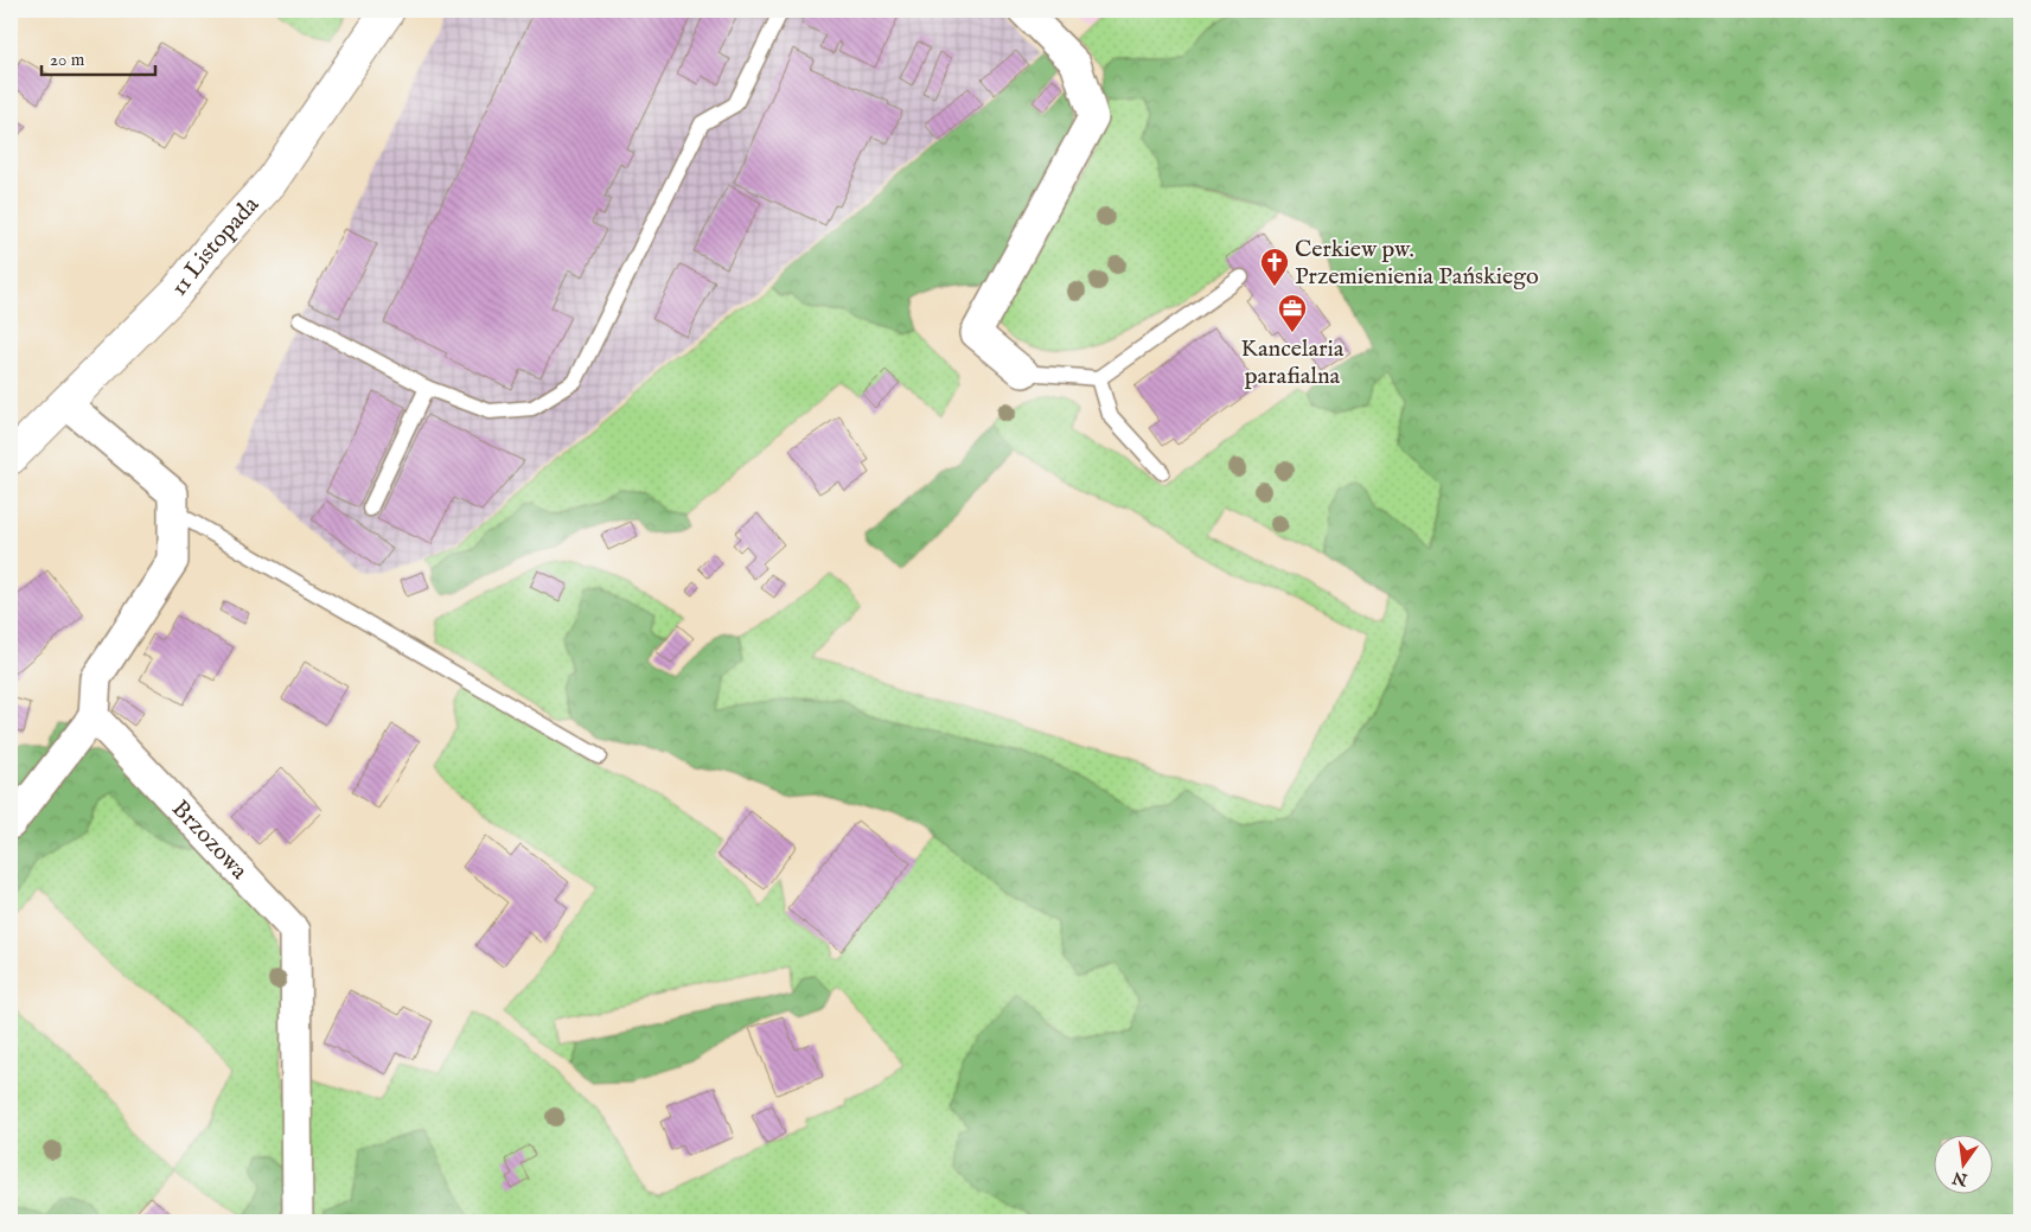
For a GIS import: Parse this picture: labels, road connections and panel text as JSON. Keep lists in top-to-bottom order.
{
  "streets": {
    "street": ["11 Listopada", "Brzozowa"]
  },
  "places": {
    "church": ["Cerkiew pw. Przemienienia Pańskiego"],
    "office": ["Kancelaria parafialna"]
  },
  "scale_bar": "20 m",
  "north": "bottom"
}
